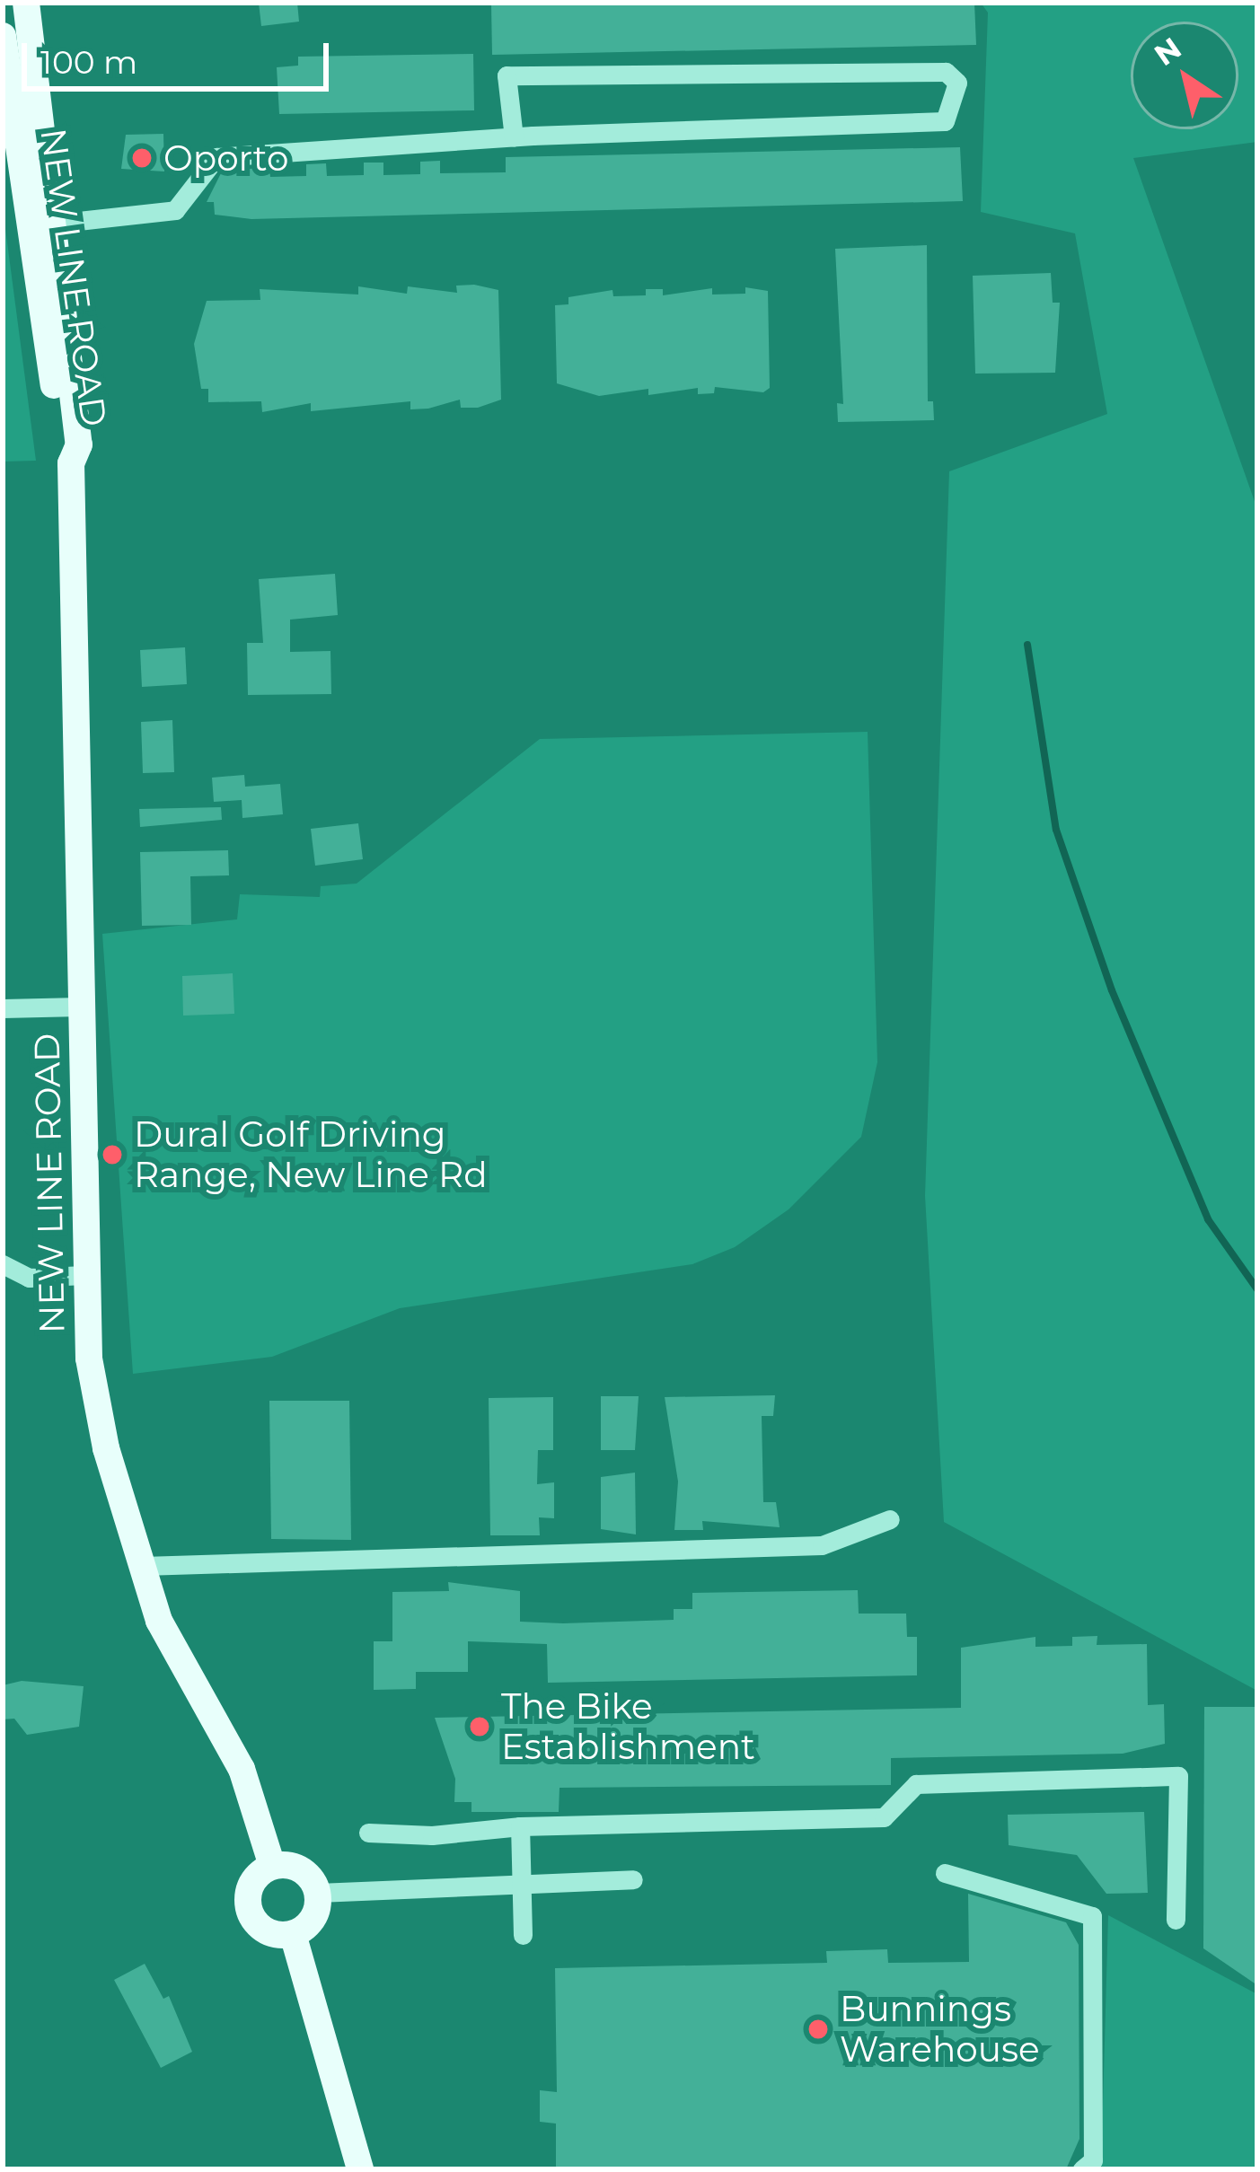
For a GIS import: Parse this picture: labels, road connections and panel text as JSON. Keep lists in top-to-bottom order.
{
  "streets": {
    "main road": ["NEW LINE ROAD"]
  },
  "places": [
    "Oporto",
    "Dural Golf Driving Range, New Line Rd",
    "The Bike Establishment",
    "Bunnings Warehouse"
  ],
  "scale_bar": "100 m",
  "north": "top left"
}
